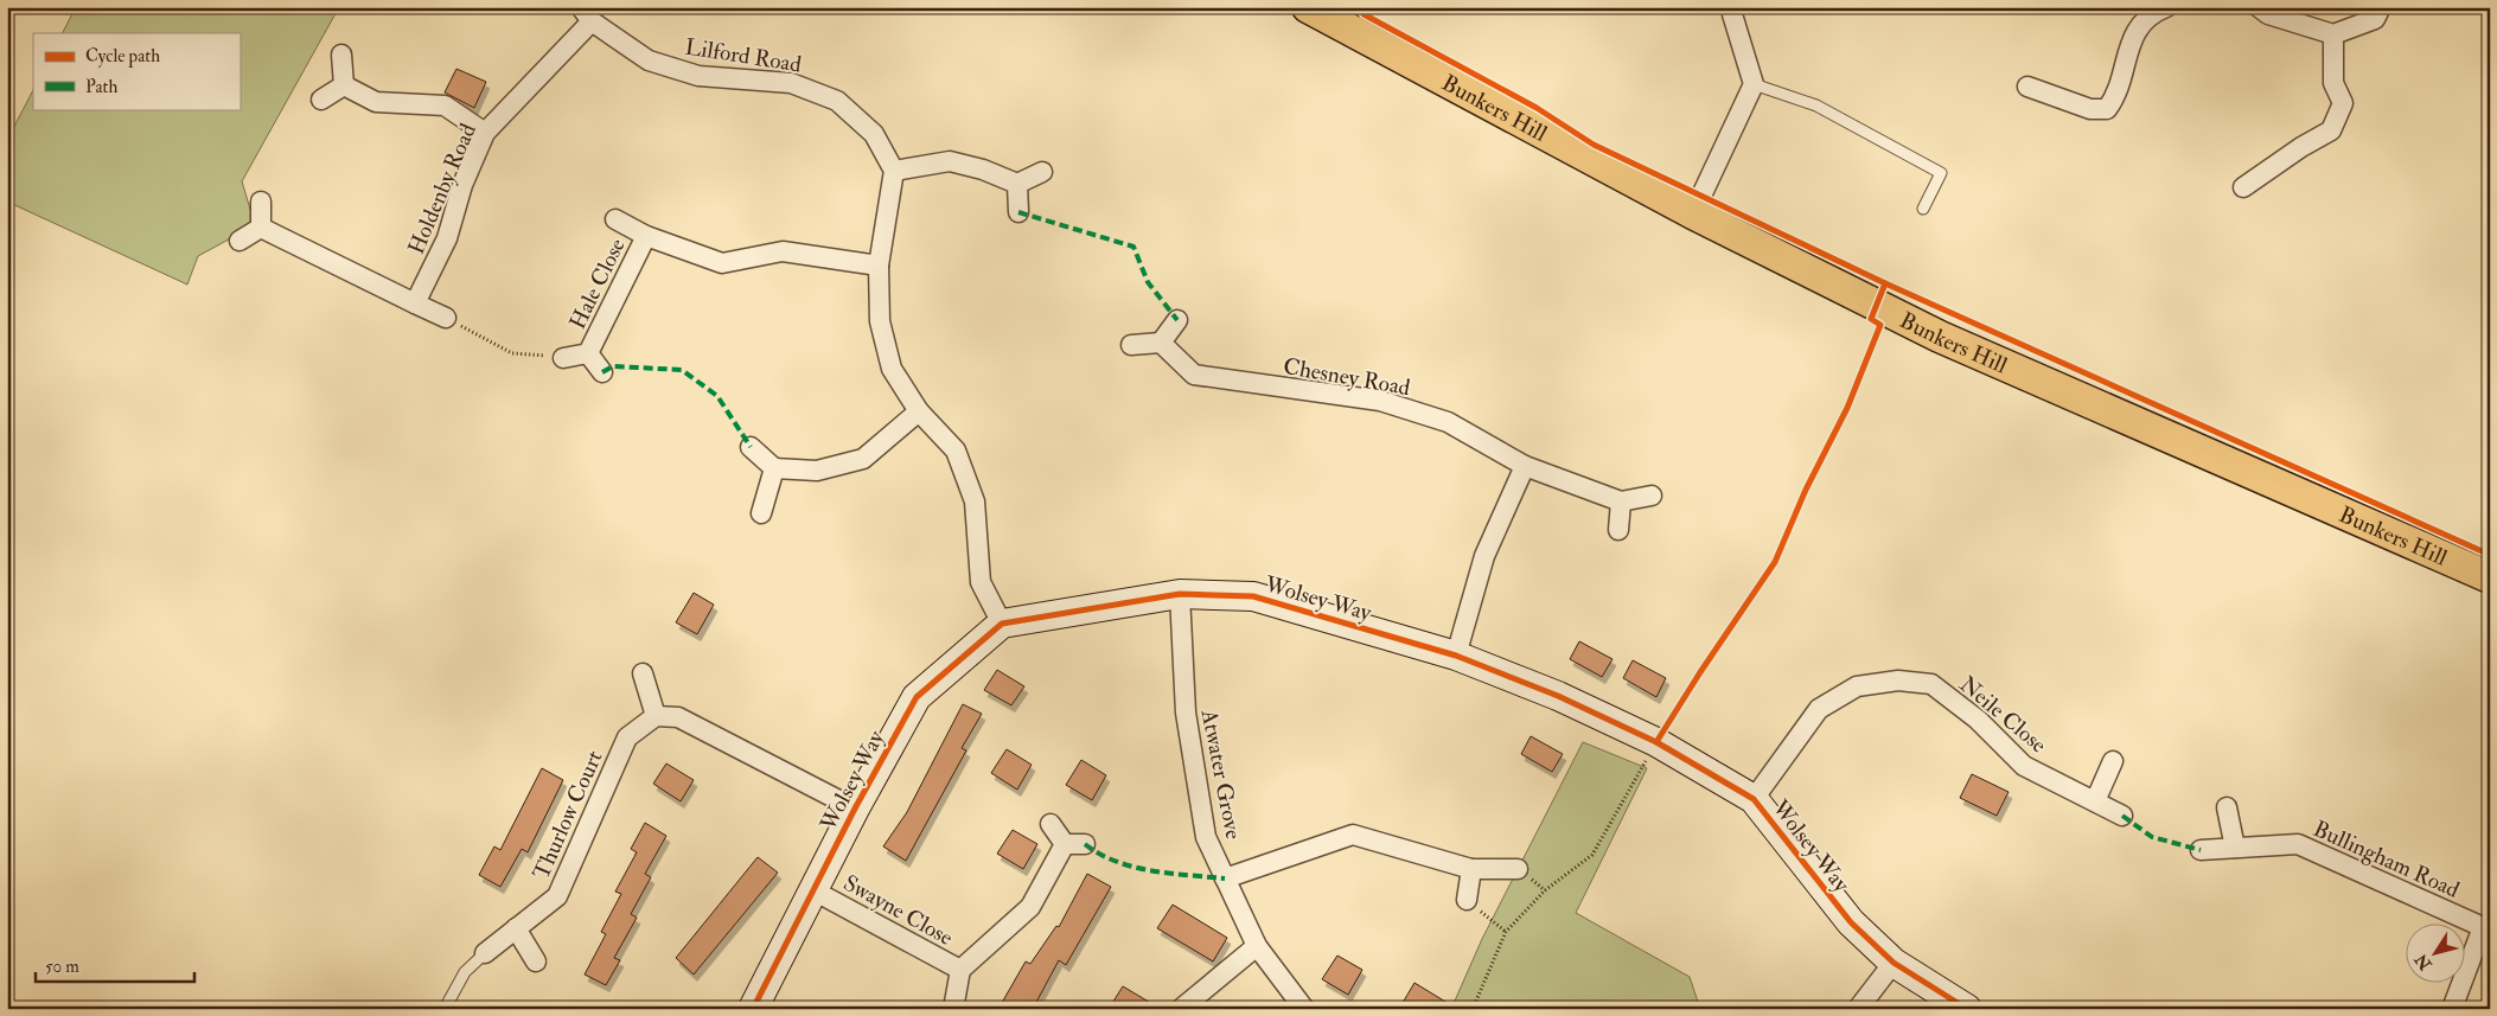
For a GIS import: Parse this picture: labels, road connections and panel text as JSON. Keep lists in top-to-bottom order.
{
  "streets": {
    "main road": ["Bunkers Hill"],
    "street": [
      "Lilford Road",
      "Holdenby Road",
      "Hale Close",
      "Chesney Road",
      "Wolsey Way",
      "Neile Close",
      "Atwater Grove",
      "Thurlow Court",
      "Bullingham Road",
      "Swayne Close"
    ]
  },
  "crossings": [
    ["Lilford Road", "Holdenby Road"],
    ["Wolsey Way", "Neile Close"],
    ["Wolsey Way", "Atwater Grove"],
    ["Wolsey Way", "Swayne Close"]
  ],
  "legend": ["Cycle path", "Path"],
  "scale_bar": "50 m",
  "north": "bottom left"
}
